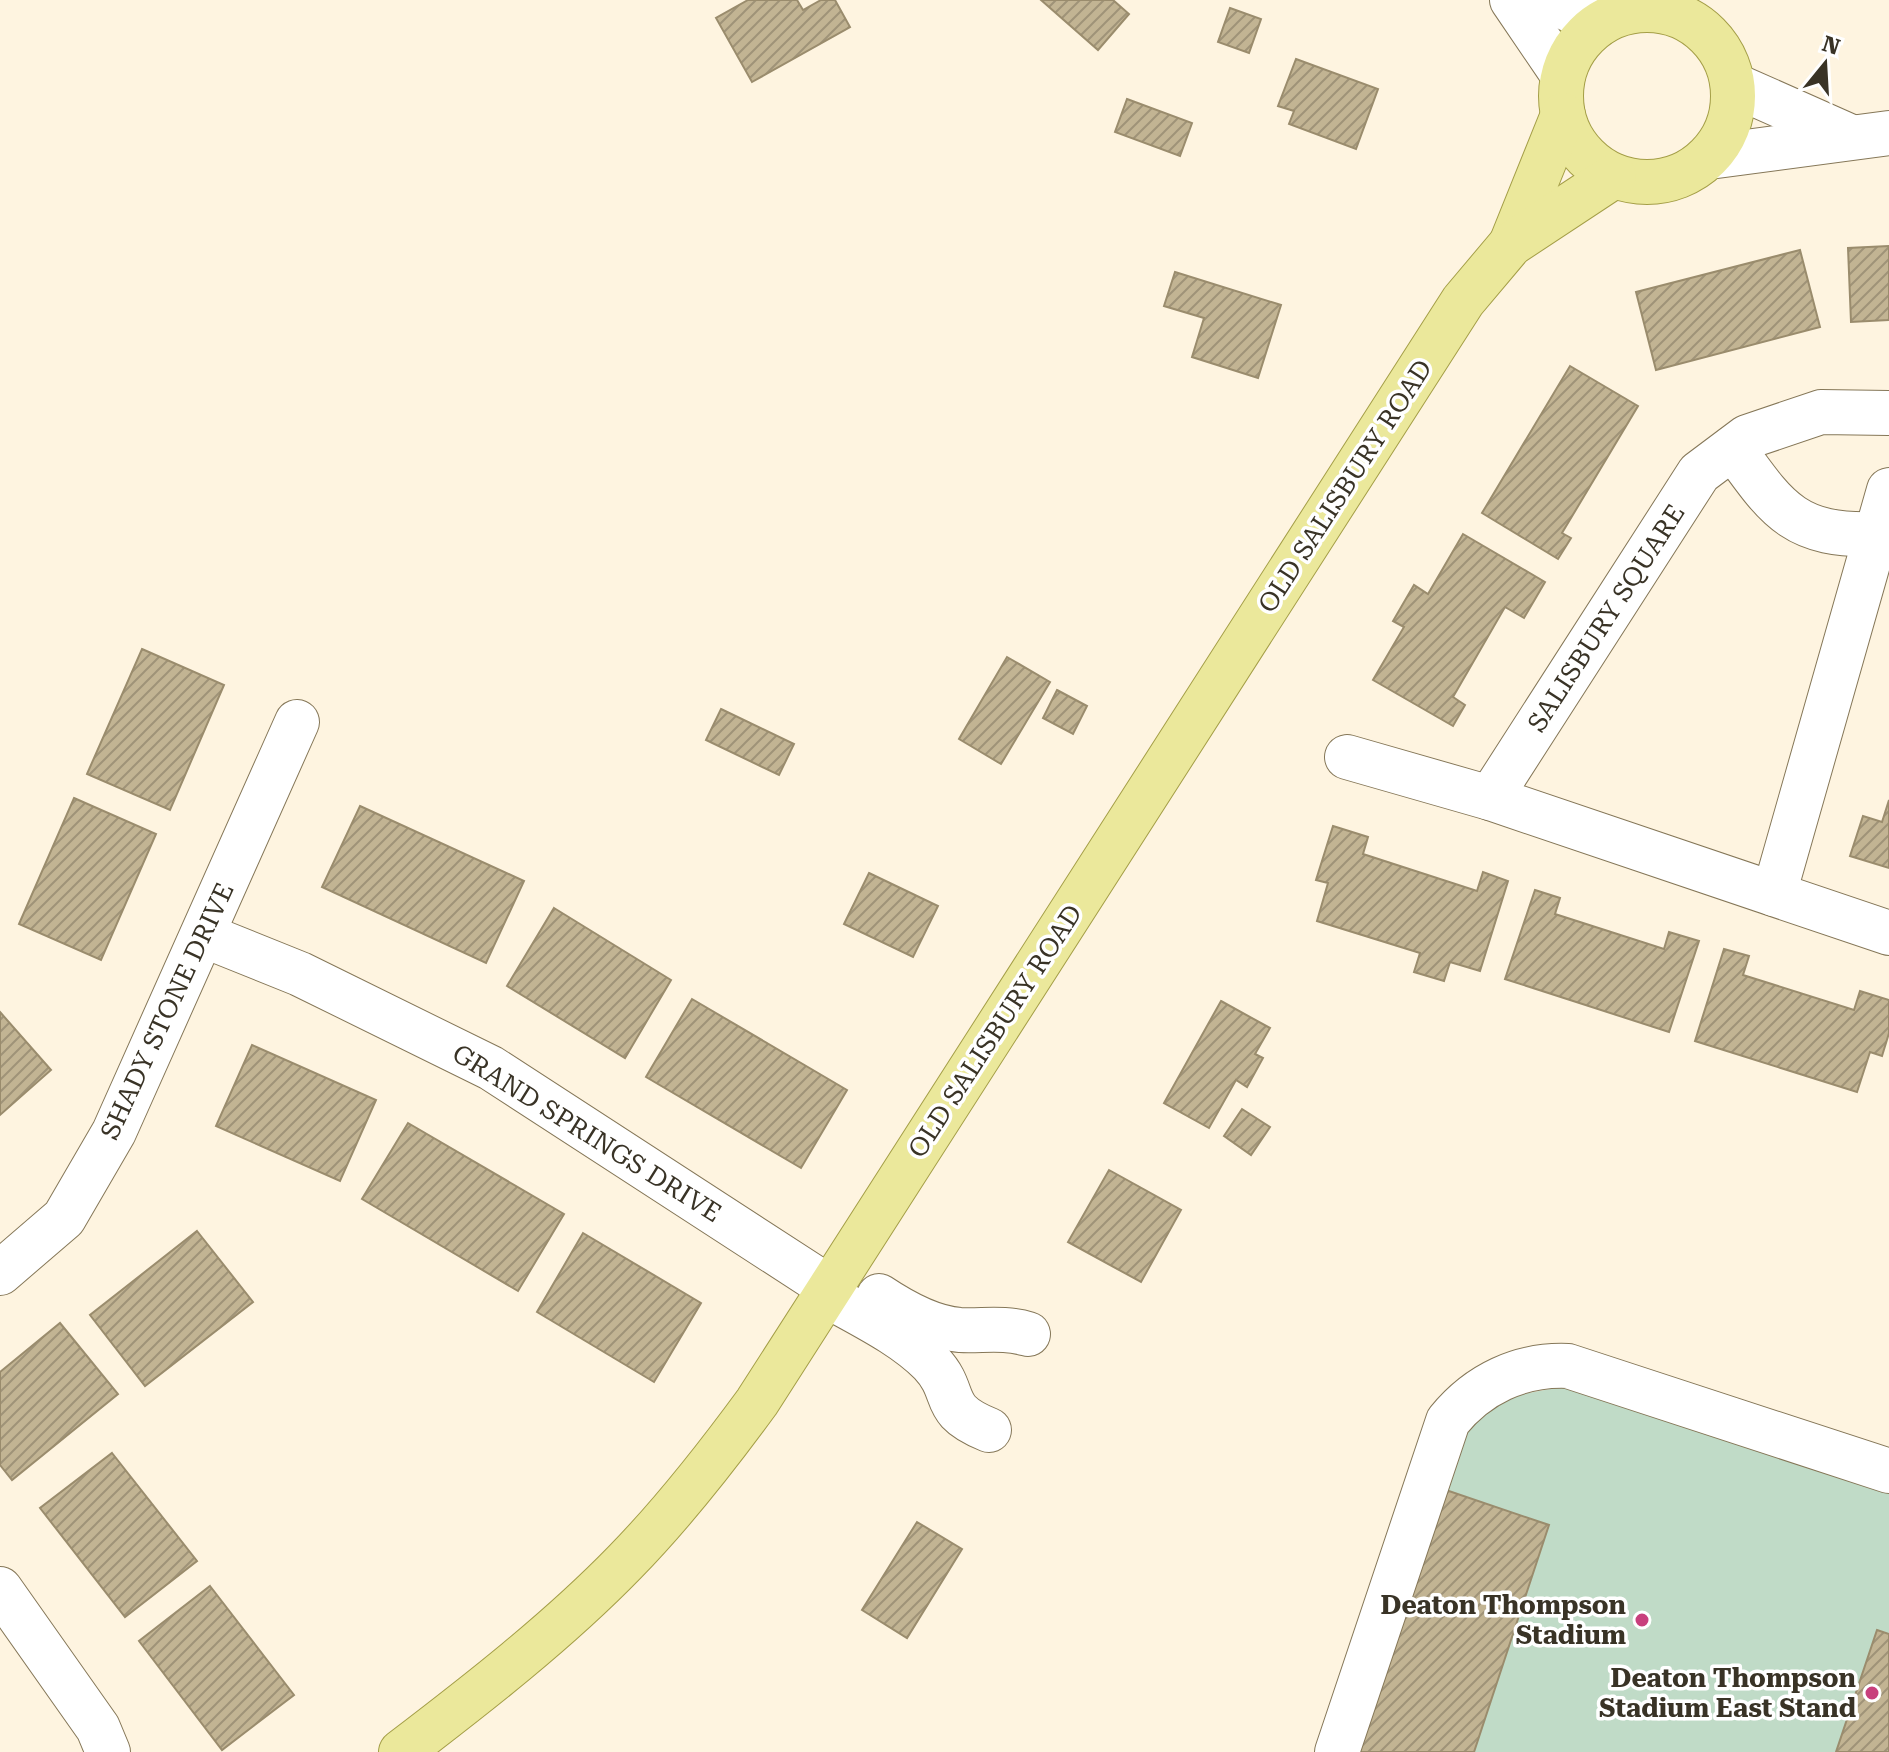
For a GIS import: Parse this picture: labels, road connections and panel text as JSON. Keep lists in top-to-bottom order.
{
  "streets": {
    "main road": ["OLD SALISBURY ROAD"],
    "street": ["SALISBURY SQUARE", "SHADY STONE DRIVE", "GRAND SPRINGS DRIVE"]
  },
  "crossings": [
    ["OLD SALISBURY ROAD", "GRAND SPRINGS DRIVE"],
    ["SHADY STONE DRIVE", "GRAND SPRINGS DRIVE"]
  ],
  "places": ["Deaton Thompson Stadium", "Deaton Thompson Stadium East Stand"],
  "north": "top"
}
